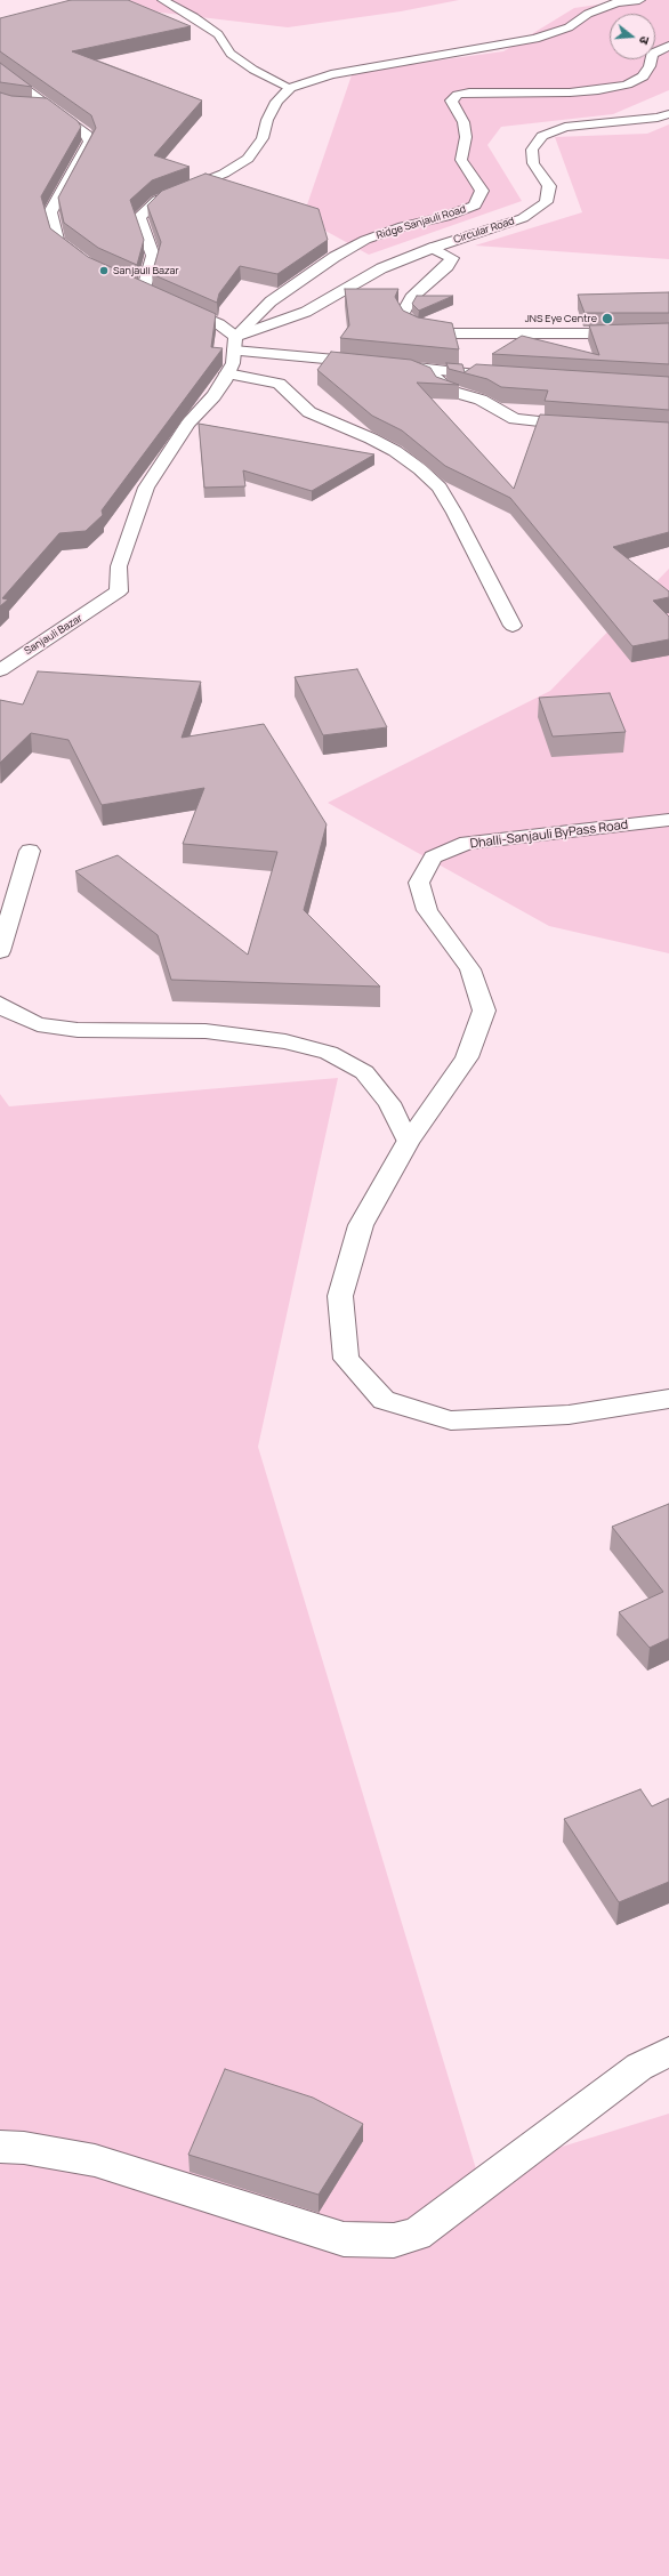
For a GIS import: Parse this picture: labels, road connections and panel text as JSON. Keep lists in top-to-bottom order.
{
  "streets": {
    "street": [
      "Ridge Sanjauli Road",
      "Circular Road",
      "Sanjauli Bazar",
      "Dhalli-Sanjauli ByPass Road"
    ]
  },
  "crossings": [
    ["Ridge Sanjauli Road", "Circular Road"],
    ["Ridge Sanjauli Road", "Sanjauli Bazar"],
    ["Circular Road", "Sanjauli Bazar"]
  ],
  "places": ["Sanjauli Bazar", "JNS Eye Centre"],
  "north": "right"
}
